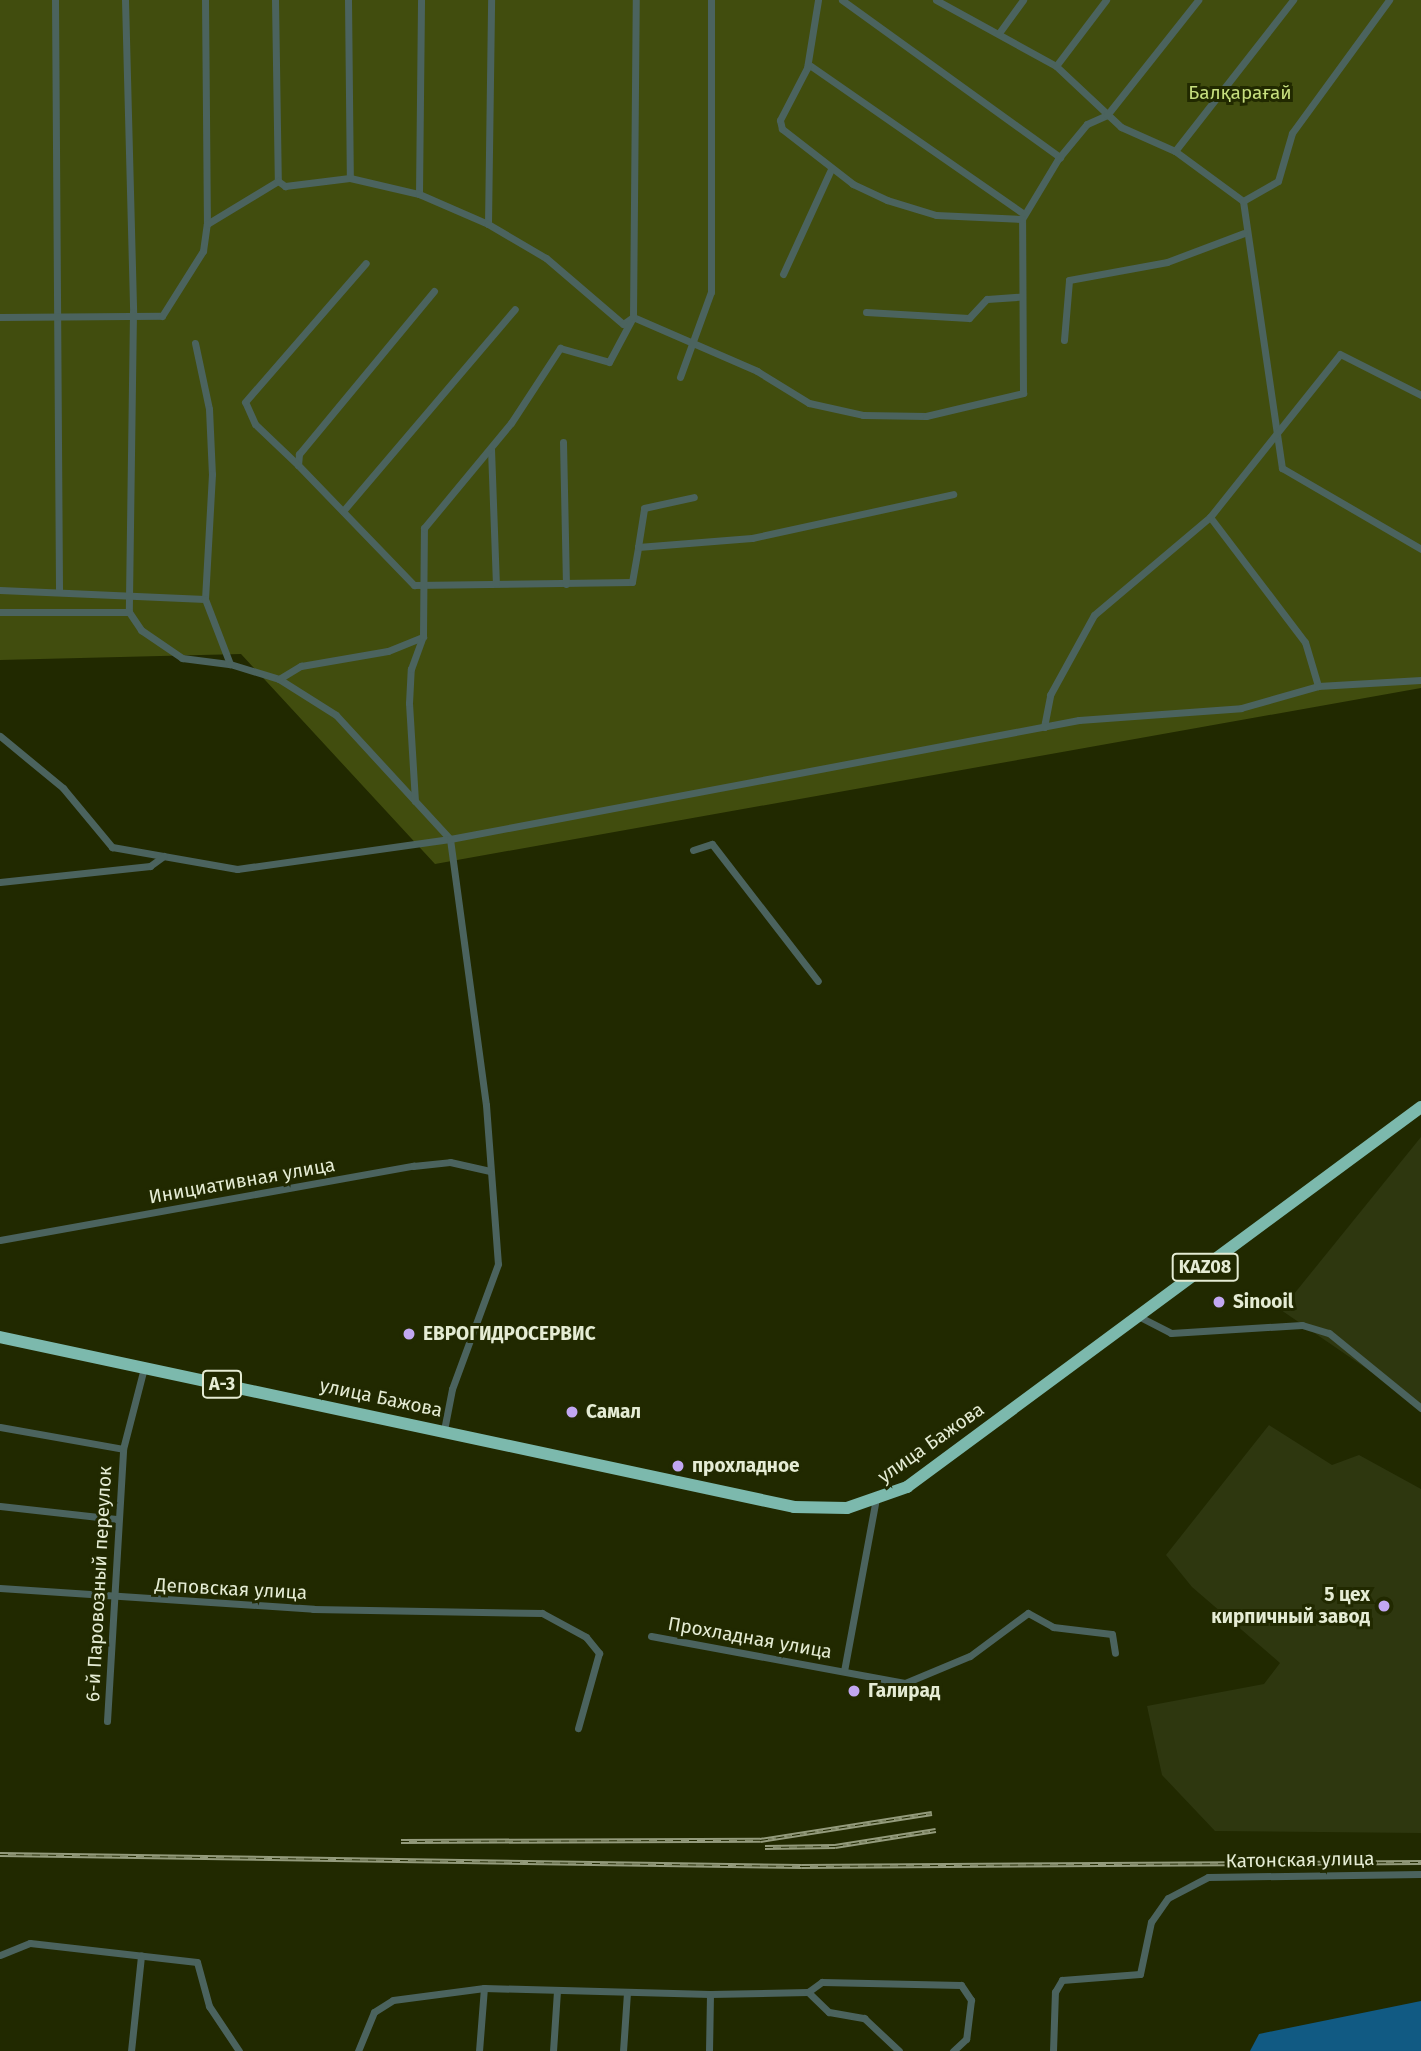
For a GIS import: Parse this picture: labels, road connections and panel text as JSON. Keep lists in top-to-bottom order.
{
  "streets": {
    "highway": ["KAZ08", "A-3", "улица Бажова"],
    "street": [
      "Инициативная улица",
      "6-й Паровозный переулок",
      "Деповская улица",
      "Прохладная улица",
      "Катонская улица"
    ]
  },
  "crossings": [
    ["улица Бажова", "6-й Паровозный переулок"],
    ["улица Бажова", "Прохладная улица"],
    ["6-й Паровозный переулок", "Деповская улица"]
  ],
  "parks": ["Балқарағай"],
  "places": [
    "Sinooil",
    "ЕВРОГИДРОСЕРВИС",
    "Самал",
    "прохладное",
    "5 цех кирпичный завод",
    "Галирад"
  ]
}
